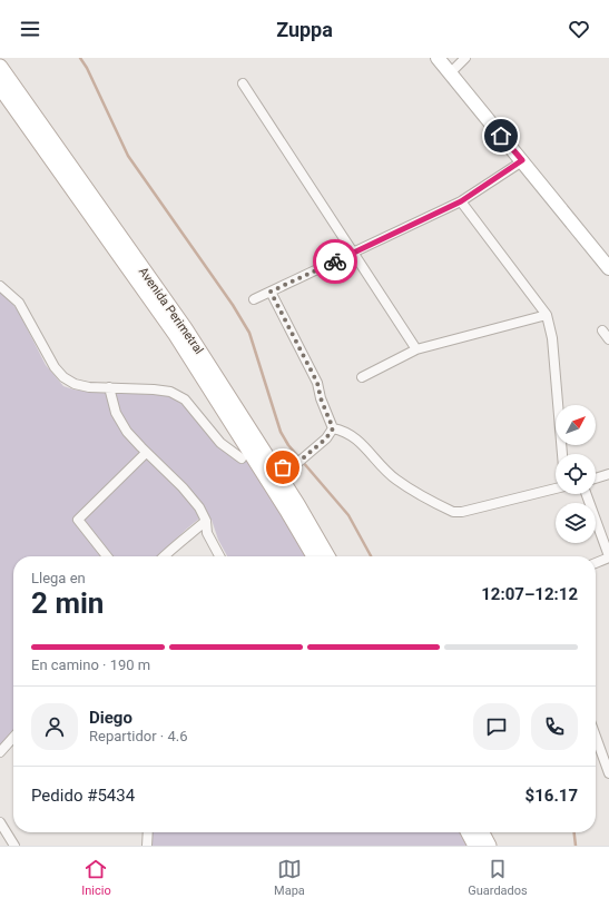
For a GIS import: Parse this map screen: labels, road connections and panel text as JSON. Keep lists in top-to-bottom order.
{
  "streets": {
    "main road": ["Avenida Perimetral"]
  },
  "north": "top right",
  "page": {
    "header": "Zuppa",
    "heading": ["2 min", "Llega en", "12:07–12:12"],
    "panel": [
      "Diego",
      "Repartidor · 4.6",
      "Pedido #5434",
      "$16.17"
    ],
    "bar": "En camino · 190 m",
    "tabs": ["Inicio", "Mapa", "Guardados"]
  }
}
